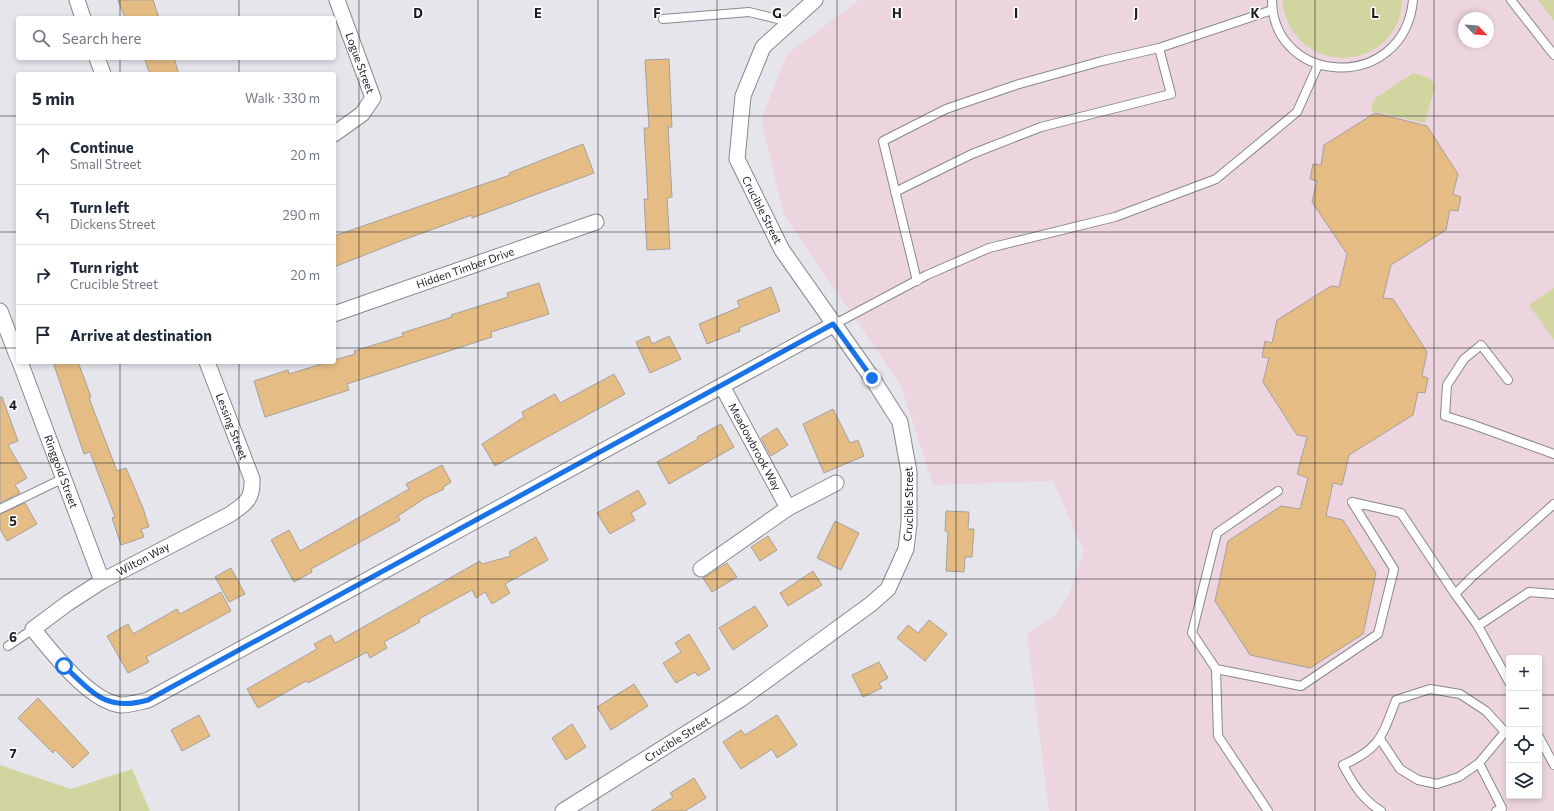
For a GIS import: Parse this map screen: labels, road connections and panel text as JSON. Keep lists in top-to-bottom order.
{
  "streets": {
    "street": [
      "Logue Street",
      "Crucible Street",
      "Hidden Timber Drive",
      "Lessing Street",
      "Meadowbrook Way",
      "Ringgold Street",
      "Wilton Way"
    ]
  },
  "crossings": [
    ["Lessing Street", "Wilton Way"],
    ["Ringgold Street", "Wilton Way"]
  ],
  "north": "bottom right",
  "page": {
    "search": "Search here",
    "heading": ["5 min", "Walk · 330 m"],
    "list": [
      ["Continue", "Small Street", "20 m"],
      ["Turn left", "Dickens Street", "290 m"],
      ["Turn right", "Crucible Street", "20 m"],
      "Arrive at destination"
    ],
    "map_buttons": ["+", "−"]
  },
  "grid": {
    "columns": [
      "D",
      "E",
      "F",
      "G",
      "H",
      "I",
      "J",
      "K",
      "L"
    ],
    "rows": [
      "4",
      "5",
      "6",
      "7"
    ]
  }
}
